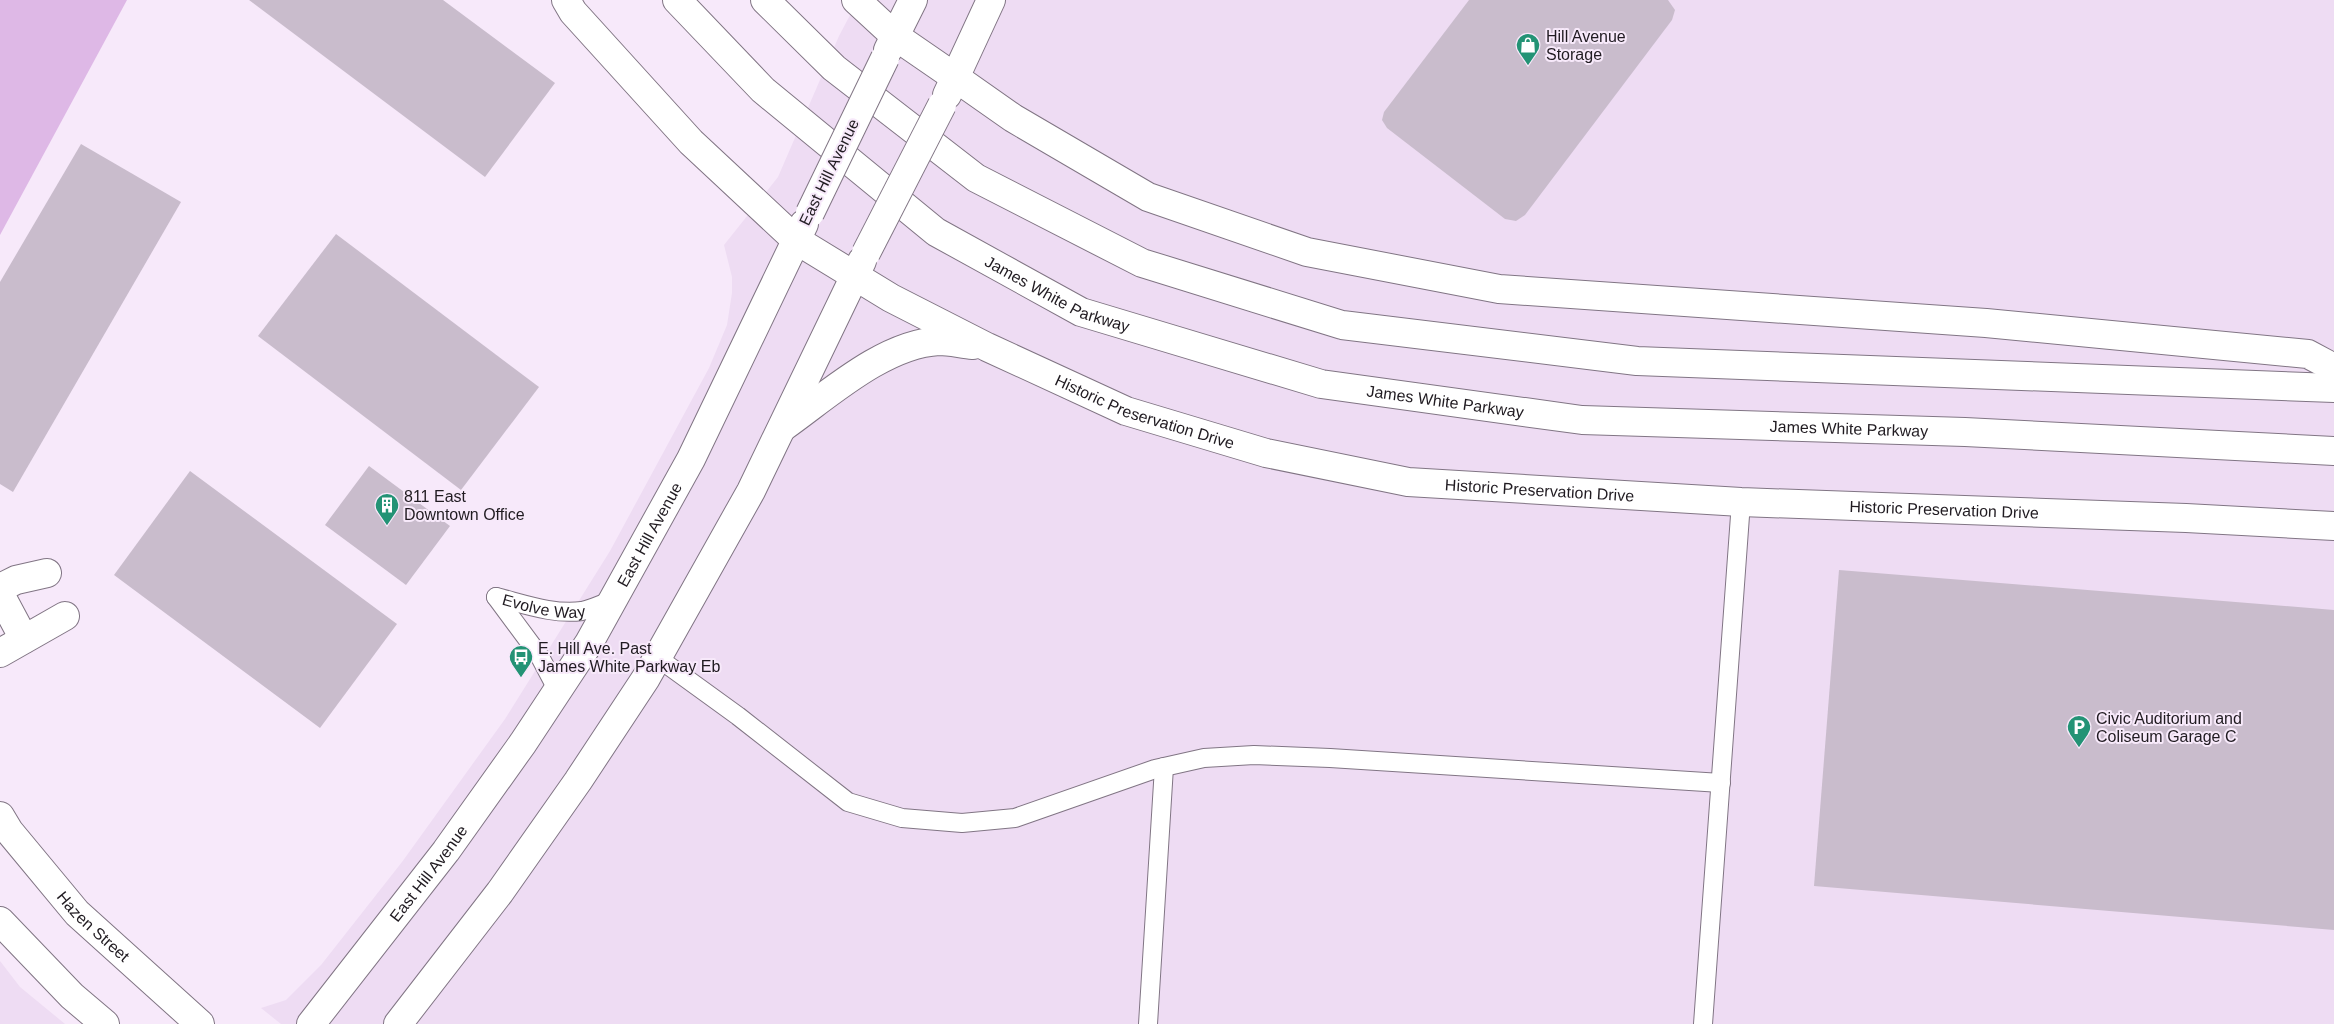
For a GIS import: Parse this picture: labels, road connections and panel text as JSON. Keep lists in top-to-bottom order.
{
  "streets": {
    "main road": [
      "East Hill Avenue",
      "James White Parkway",
      "Historic Preservation Drive",
      "Hazen Street"
    ],
    "lane": ["Evolve Way"]
  },
  "crossings": [
    ["East Hill Avenue", "Historic Preservation Drive"],
    ["East Hill Avenue", "Evolve Way"]
  ],
  "places": {
    "shop": ["Hill Avenue Storage"],
    "building": ["811 East Downtown Office"],
    "bus stop": ["E. Hill Ave. Past James White Parkway Eb"],
    "parking": ["Civic Auditorium and Coliseum Garage C"]
  }
}
